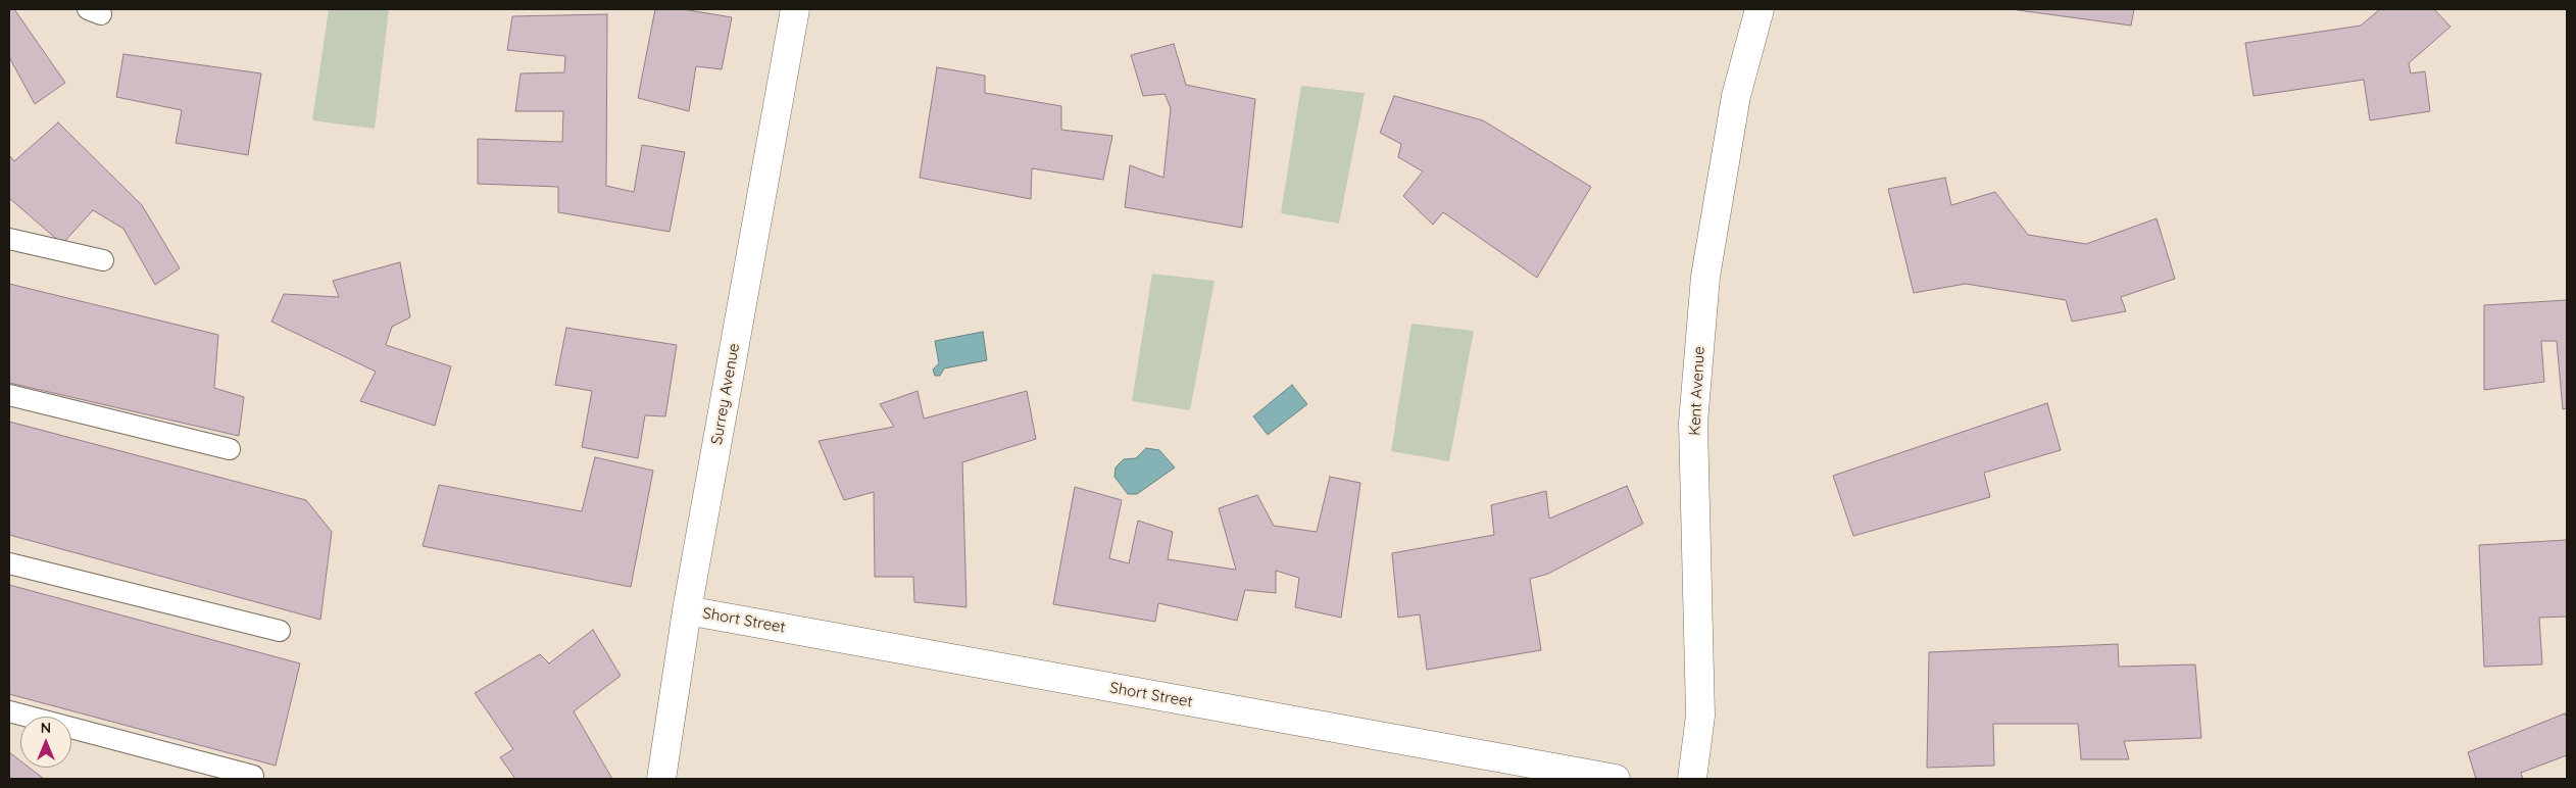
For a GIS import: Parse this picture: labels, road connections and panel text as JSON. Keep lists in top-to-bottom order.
{
  "streets": {
    "street": ["Kent Avenue", "Surrey Avenue", "Short Street"]
  },
  "crossings": [
    ["Surrey Avenue", "Short Street"]
  ],
  "north": "top"
}
